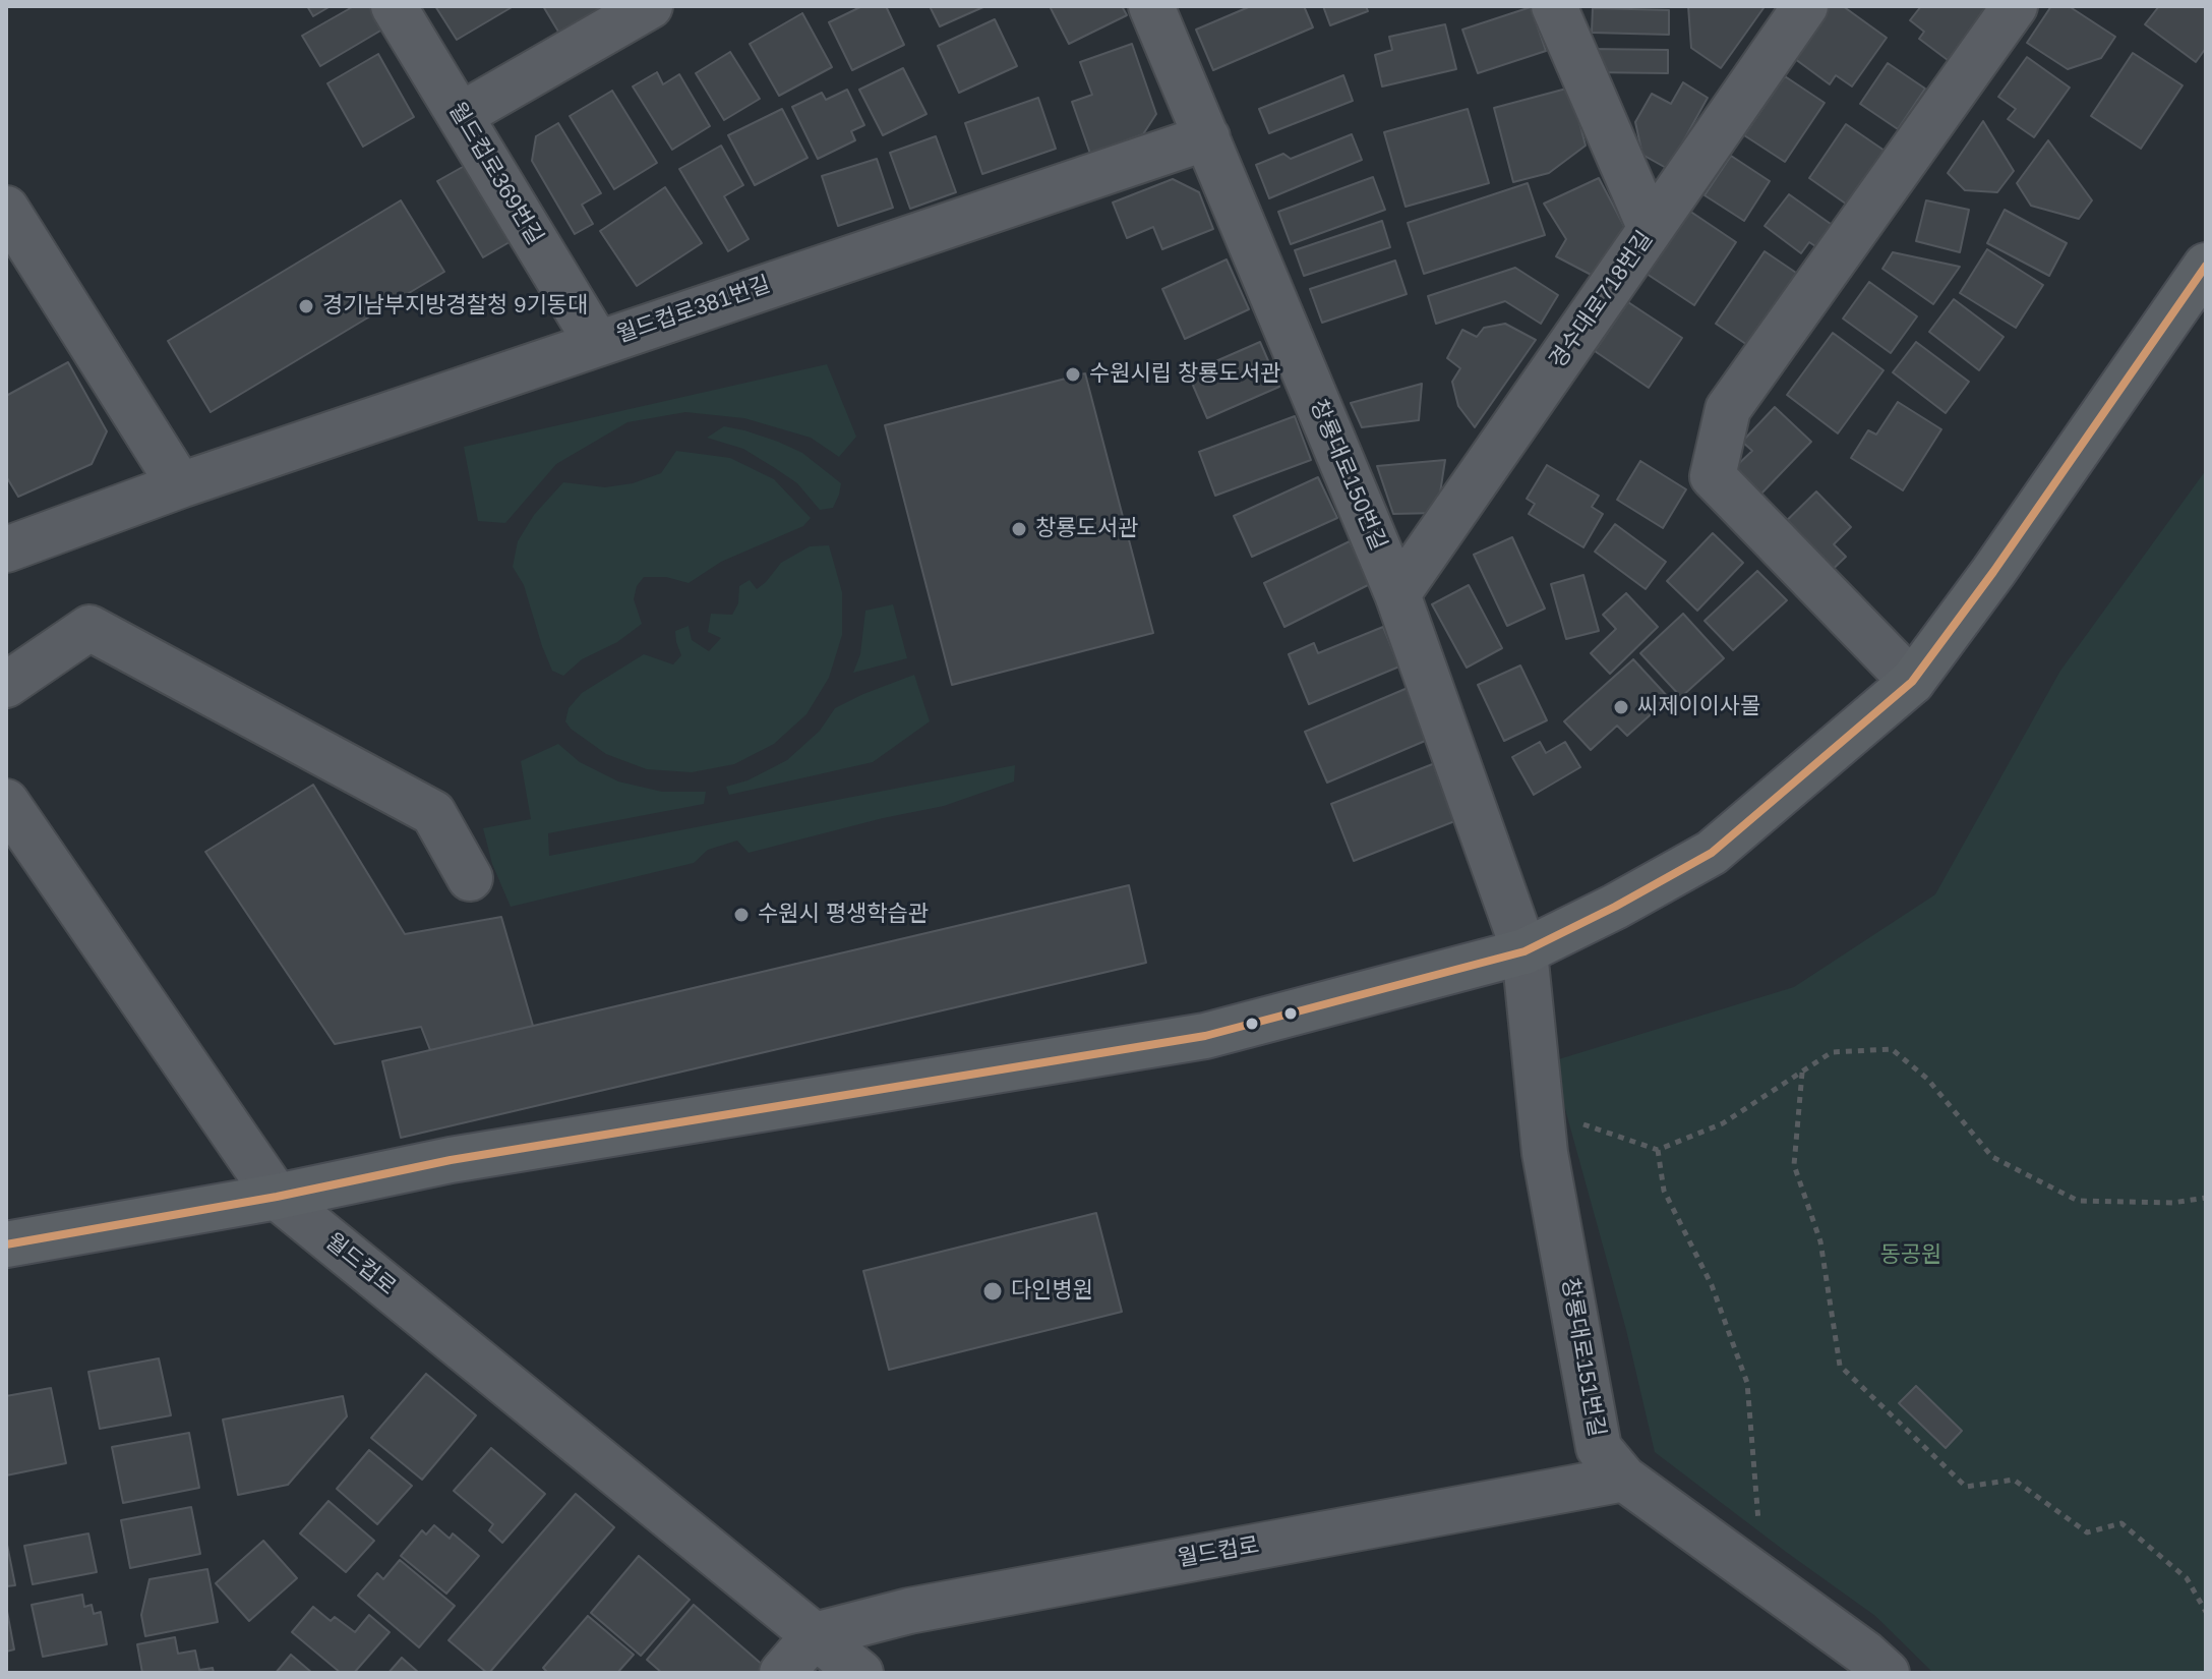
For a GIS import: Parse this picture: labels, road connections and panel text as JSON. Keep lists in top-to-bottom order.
{
  "streets": {
    "street": [
      "월드컵로369번길",
      "경수대로718번길",
      "월드컵로381번길",
      "창룡대로150번길",
      "월드컵로",
      "창룡대로151번길"
    ]
  },
  "crossings": [
    ["월드컵로369번길", "월드컵로381번길"],
    ["경수대로718번길", "창룡대로150번길"],
    ["월드컵로381번길", "창룡대로150번길"],
    ["창룡대로150번길", "창룡대로151번길"],
    ["월드컵로", "창룡대로151번길"]
  ],
  "parks": ["동공원"],
  "places": [
    "경기남부지방경찰청 9기동대",
    "수원시립 창룡도서관",
    "창룡도서관",
    "씨제이이사몰",
    "수원시 평생학습관",
    "다인병원"
  ]
}
